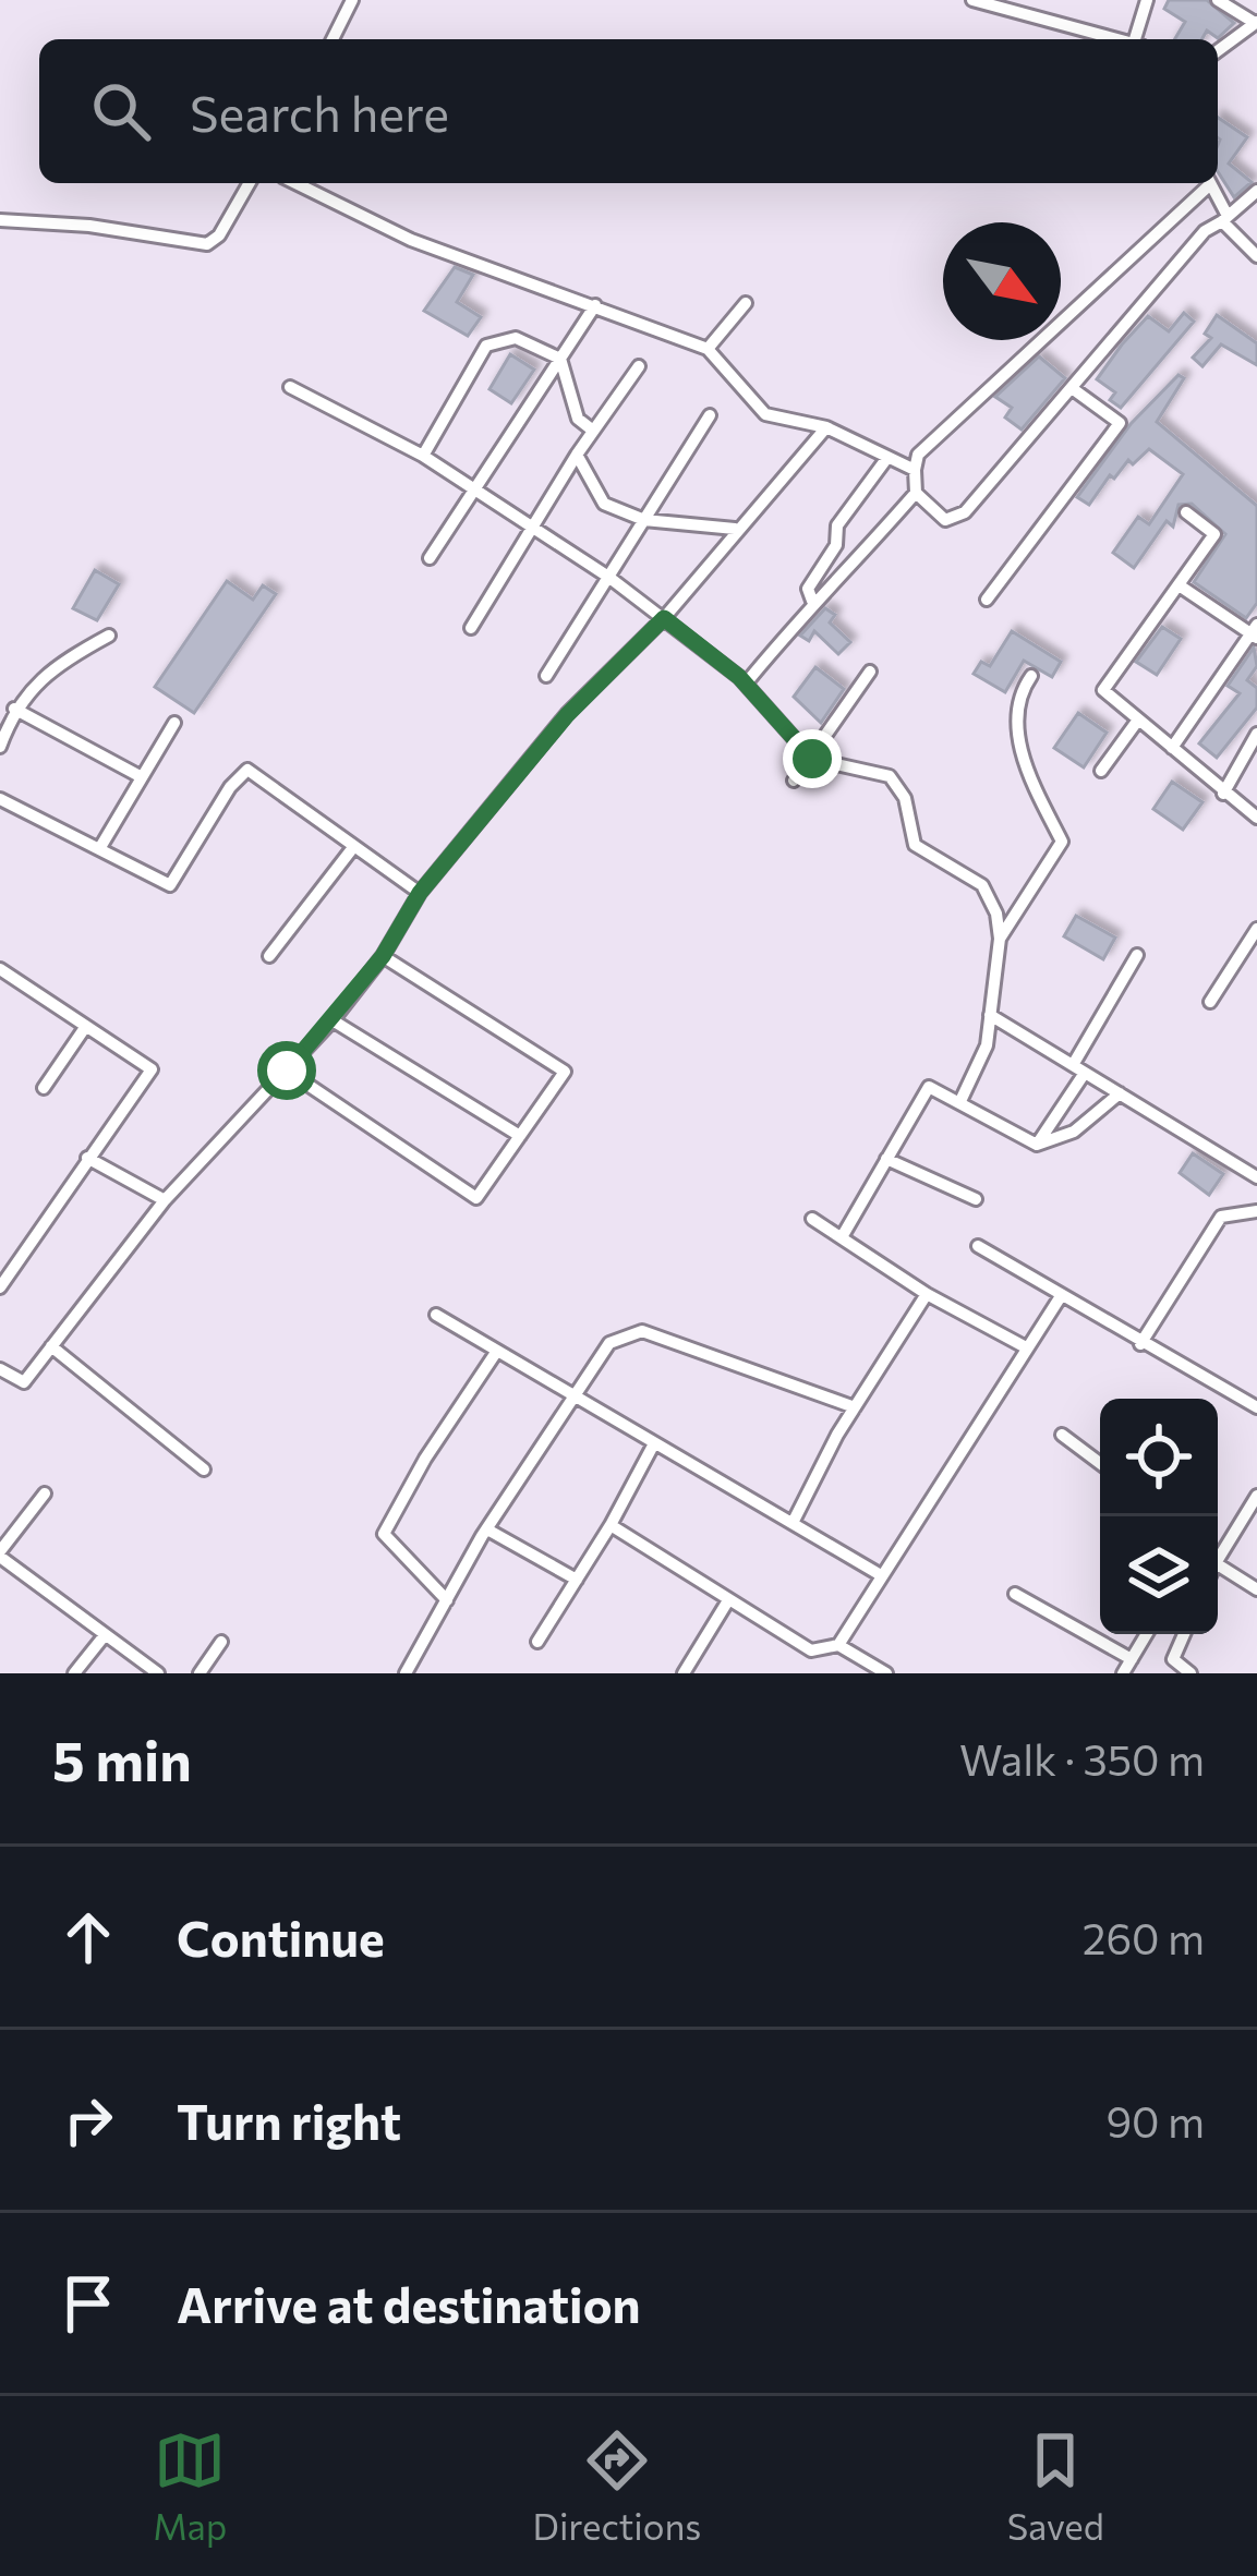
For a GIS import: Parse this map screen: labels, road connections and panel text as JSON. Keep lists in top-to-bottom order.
{
  "north": "bottom right",
  "page": {
    "search": "Search here",
    "heading": ["5 min", "Walk · 350 m"],
    "list": [
      ["Continue", "260 m"],
      ["Turn right", "90 m"],
      "Arrive at destination"
    ],
    "nav": ["Map", "Directions", "Saved"]
  }
}
